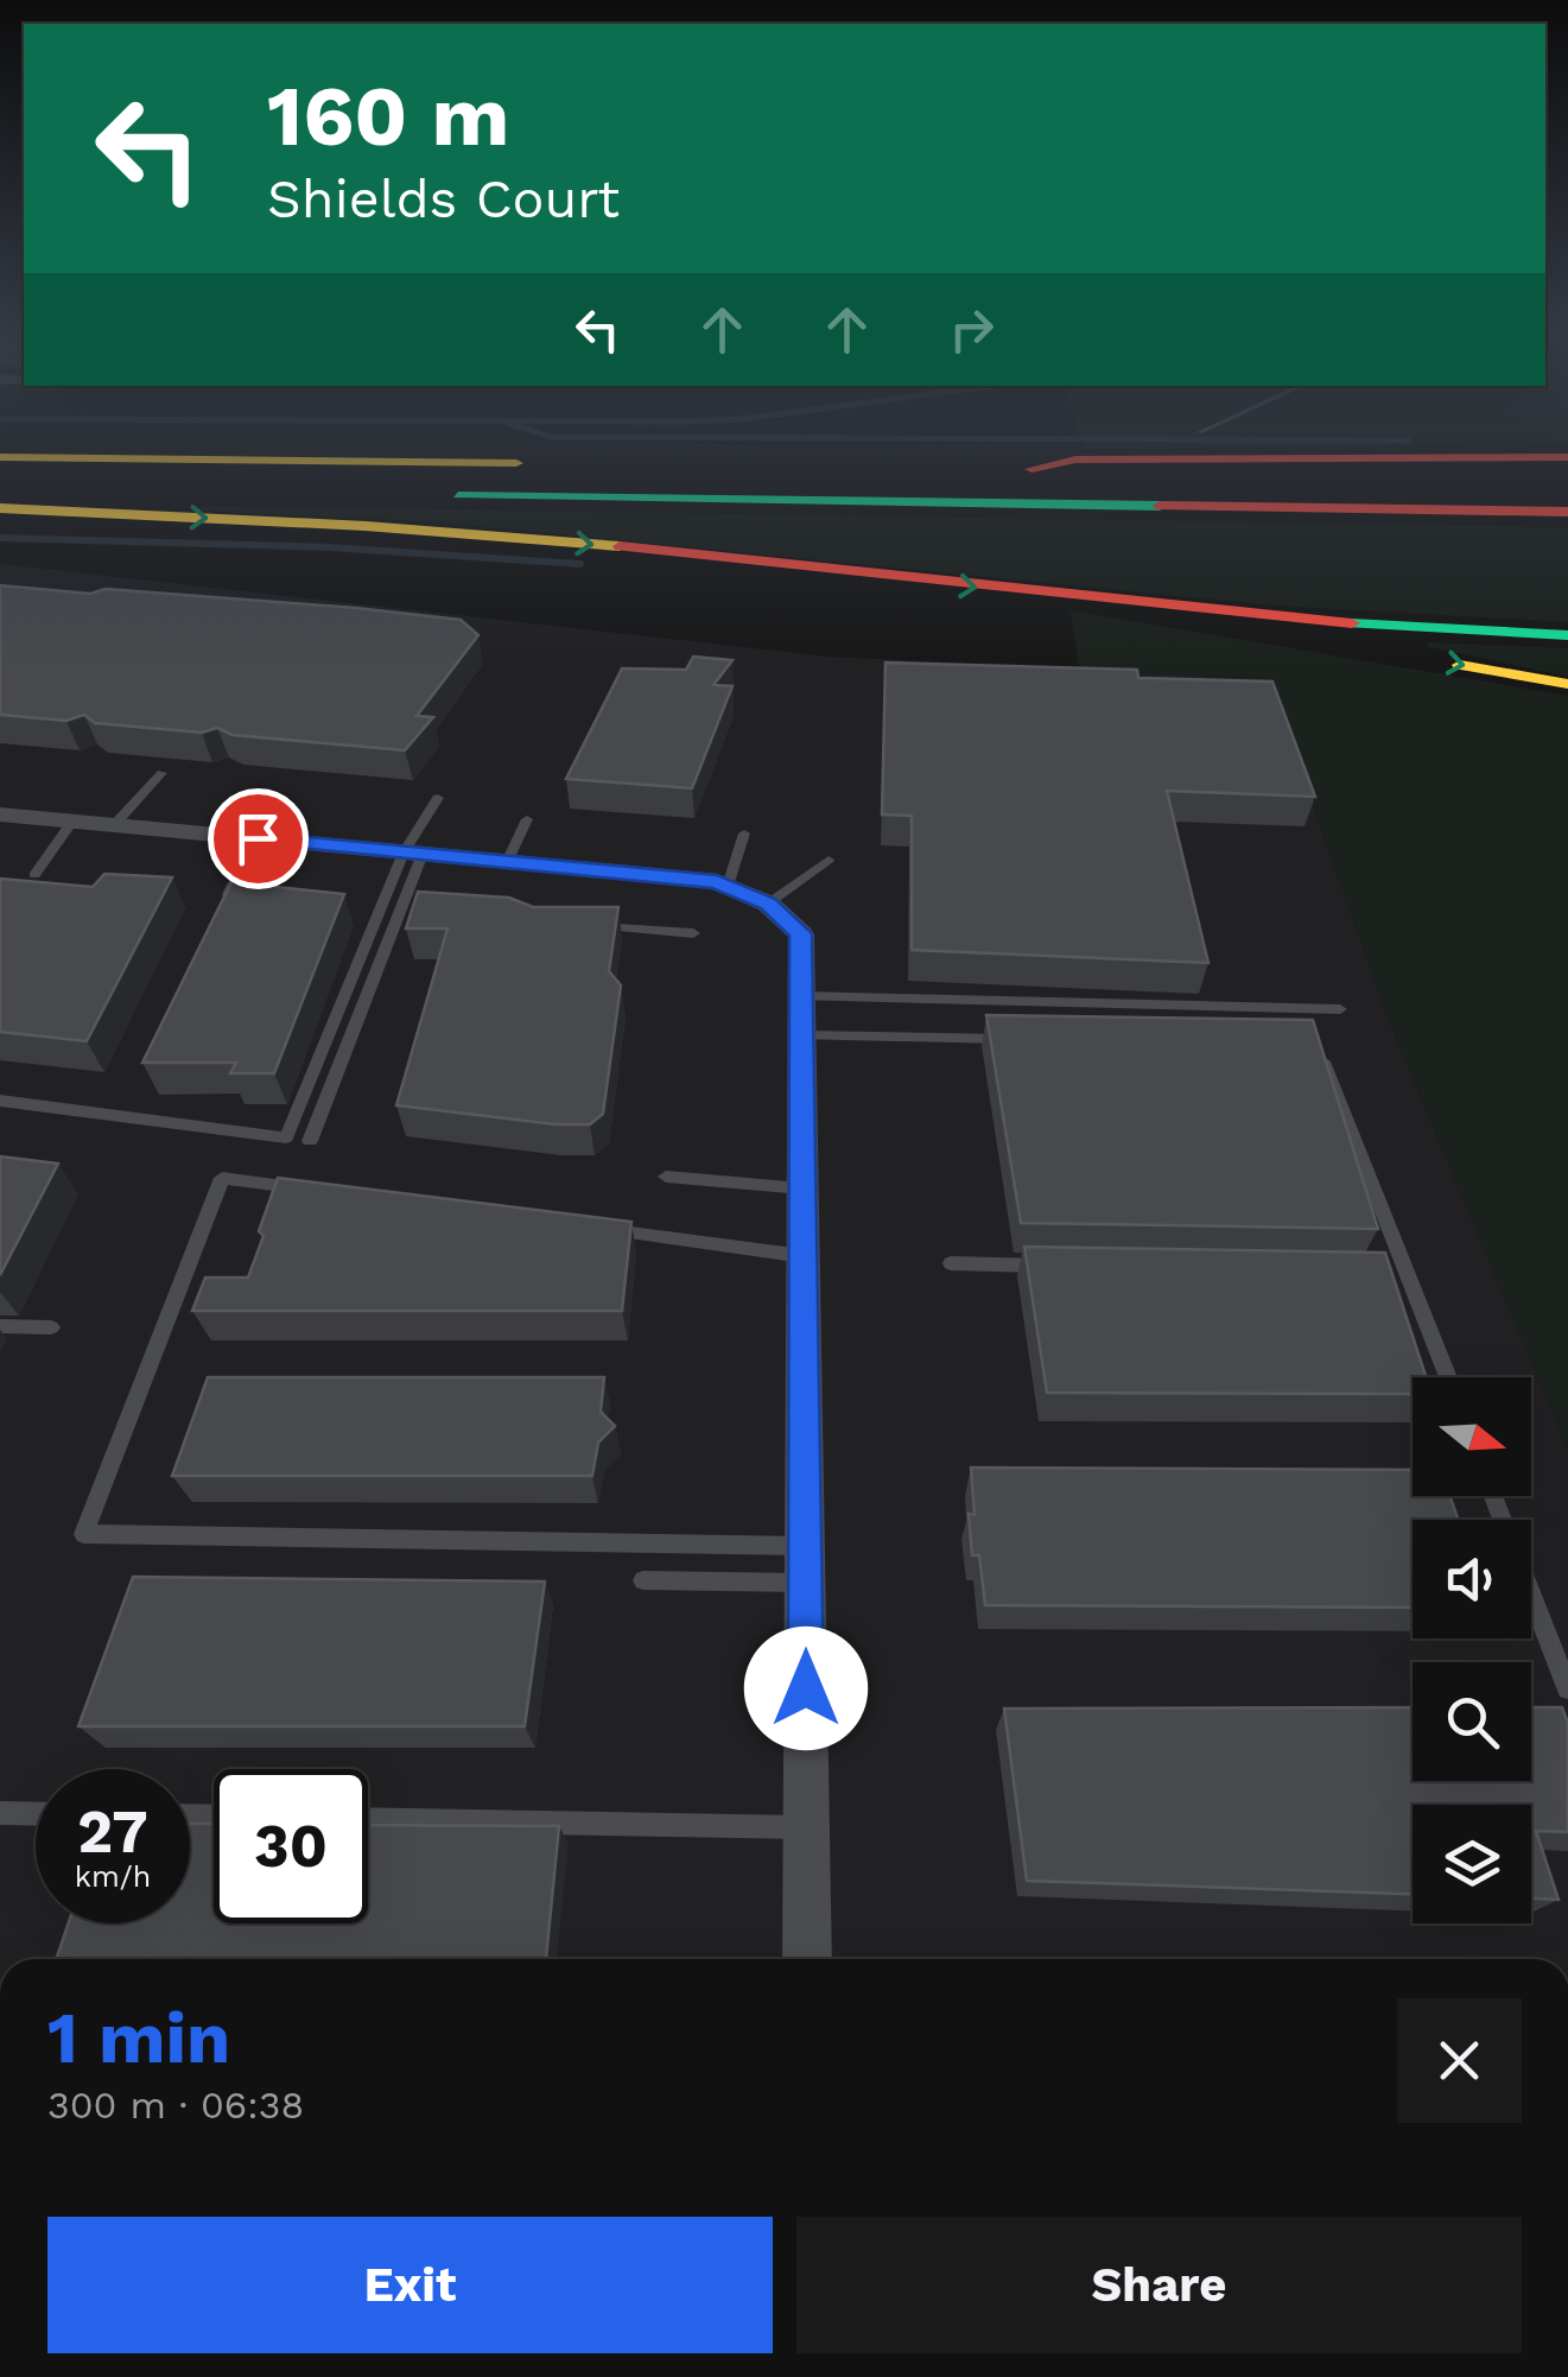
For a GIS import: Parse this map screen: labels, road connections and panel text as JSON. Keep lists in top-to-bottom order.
{
  "north": "right",
  "page": {
    "turn": ["160 m", "Shields Court"],
    "speed": "27 km/h",
    "limit": "30",
    "heading": ["1 min", "300 m · 06:38"],
    "buttons": ["Exit", "Share"]
  }
}
